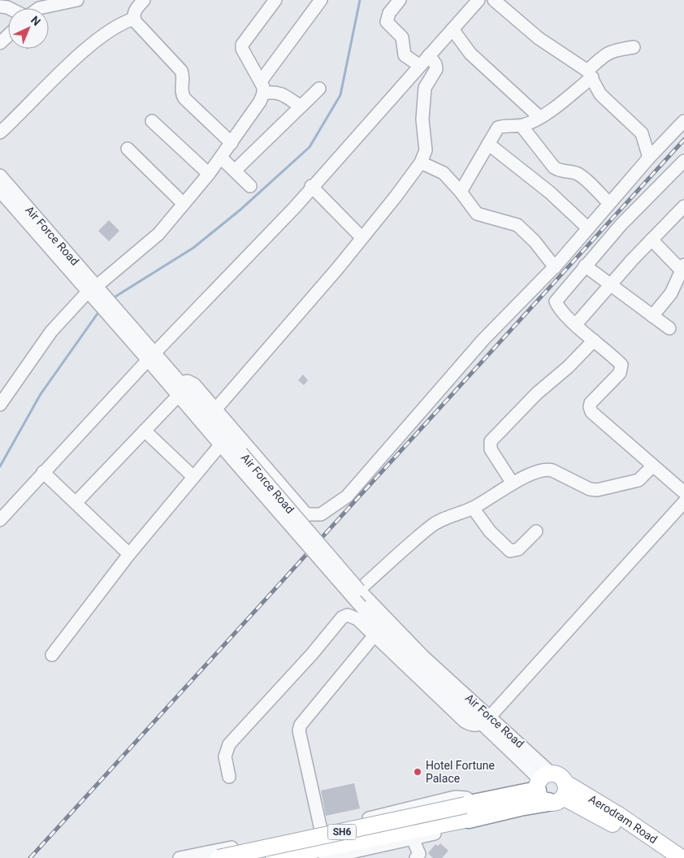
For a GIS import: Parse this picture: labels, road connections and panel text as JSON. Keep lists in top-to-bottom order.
{
  "streets": {
    "highway": ["SH6"],
    "main road": ["Aerodram Road"],
    "street": ["Air Force Road"]
  },
  "crossings": [
    ["Air Force Road", "Aerodram Road"],
    ["Air Force Road", "SH6"],
    ["Aerodram Road", "SH6"]
  ],
  "places": ["Hotel Fortune Palace"],
  "north": "top right"
}
